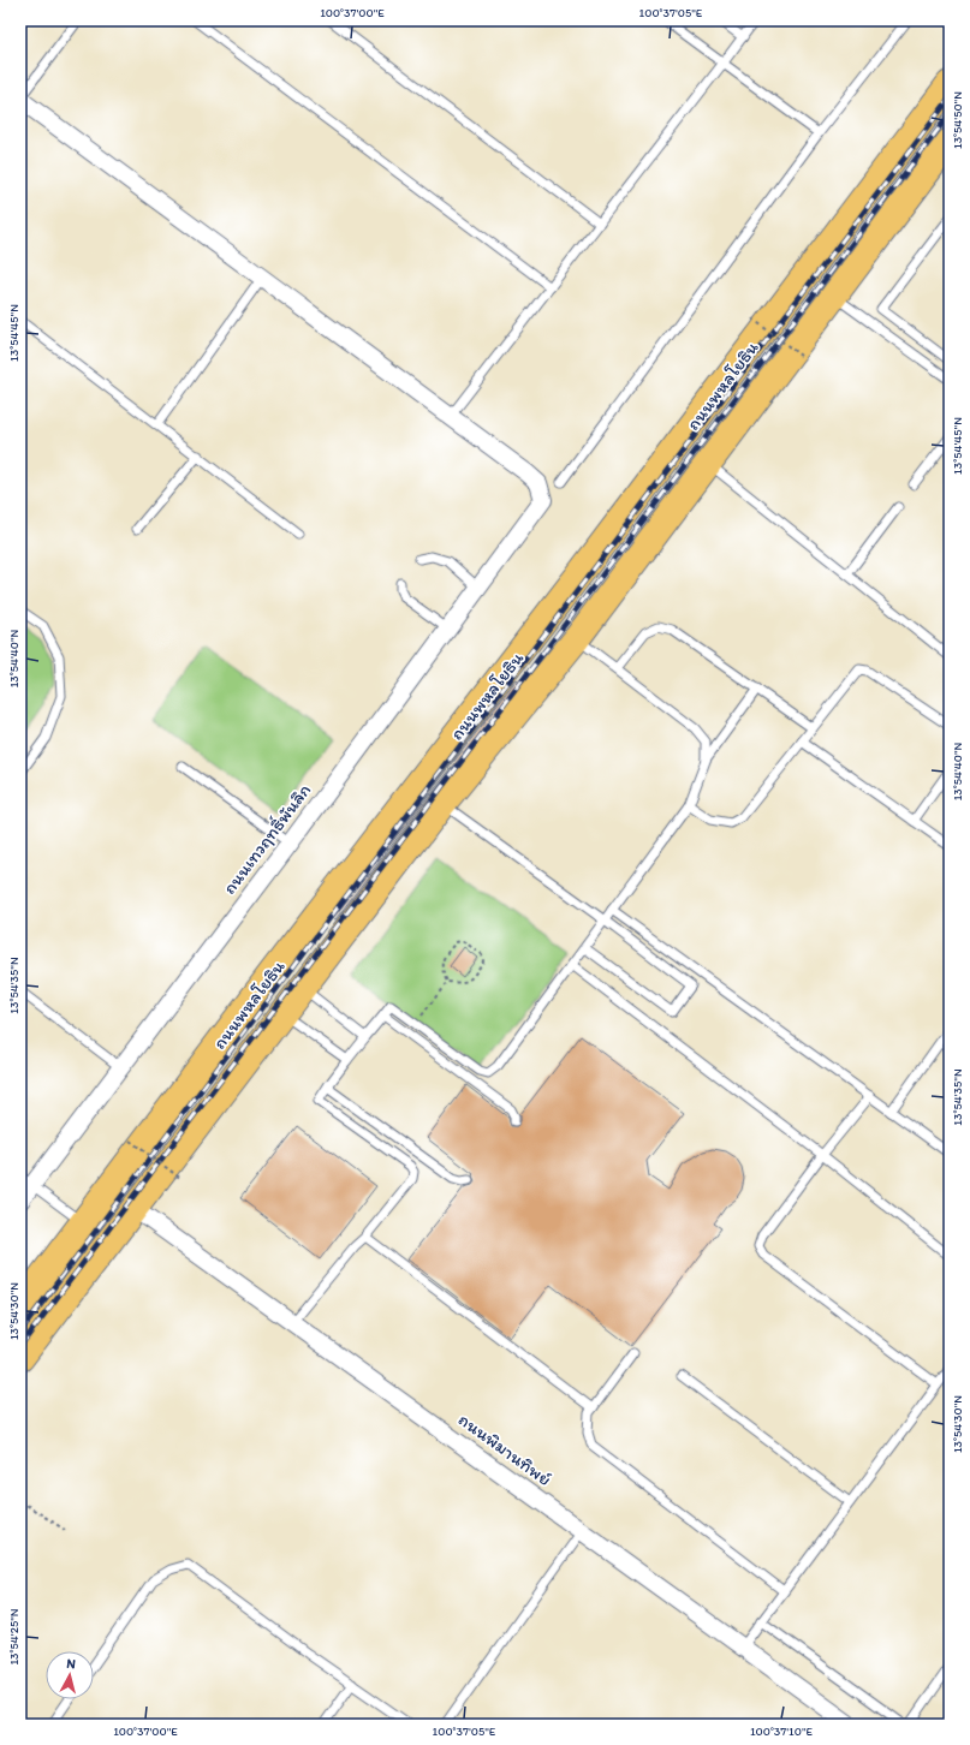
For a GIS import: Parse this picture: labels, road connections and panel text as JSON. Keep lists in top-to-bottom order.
{
  "streets": {
    "main road": ["ถนนพหลโยธิน"],
    "street": ["ถนนเทวฤทธิ์พันลึก", "ถนนพิมานทิพย์"]
  },
  "crossings": [
    ["ถนนพหลโยธิน", "ถนนพิมานทิพย์"]
  ],
  "north": "top",
  "coordinates": [
    "100°37'00\"E",
    "100°37'05\"E",
    "13°54'50\"N",
    "13°54'45\"N",
    "13°54'40\"N",
    "13°54'35\"N",
    "13°54'30\"N",
    "13°54'25\"N",
    "100°37'10\"E"
  ]
}
